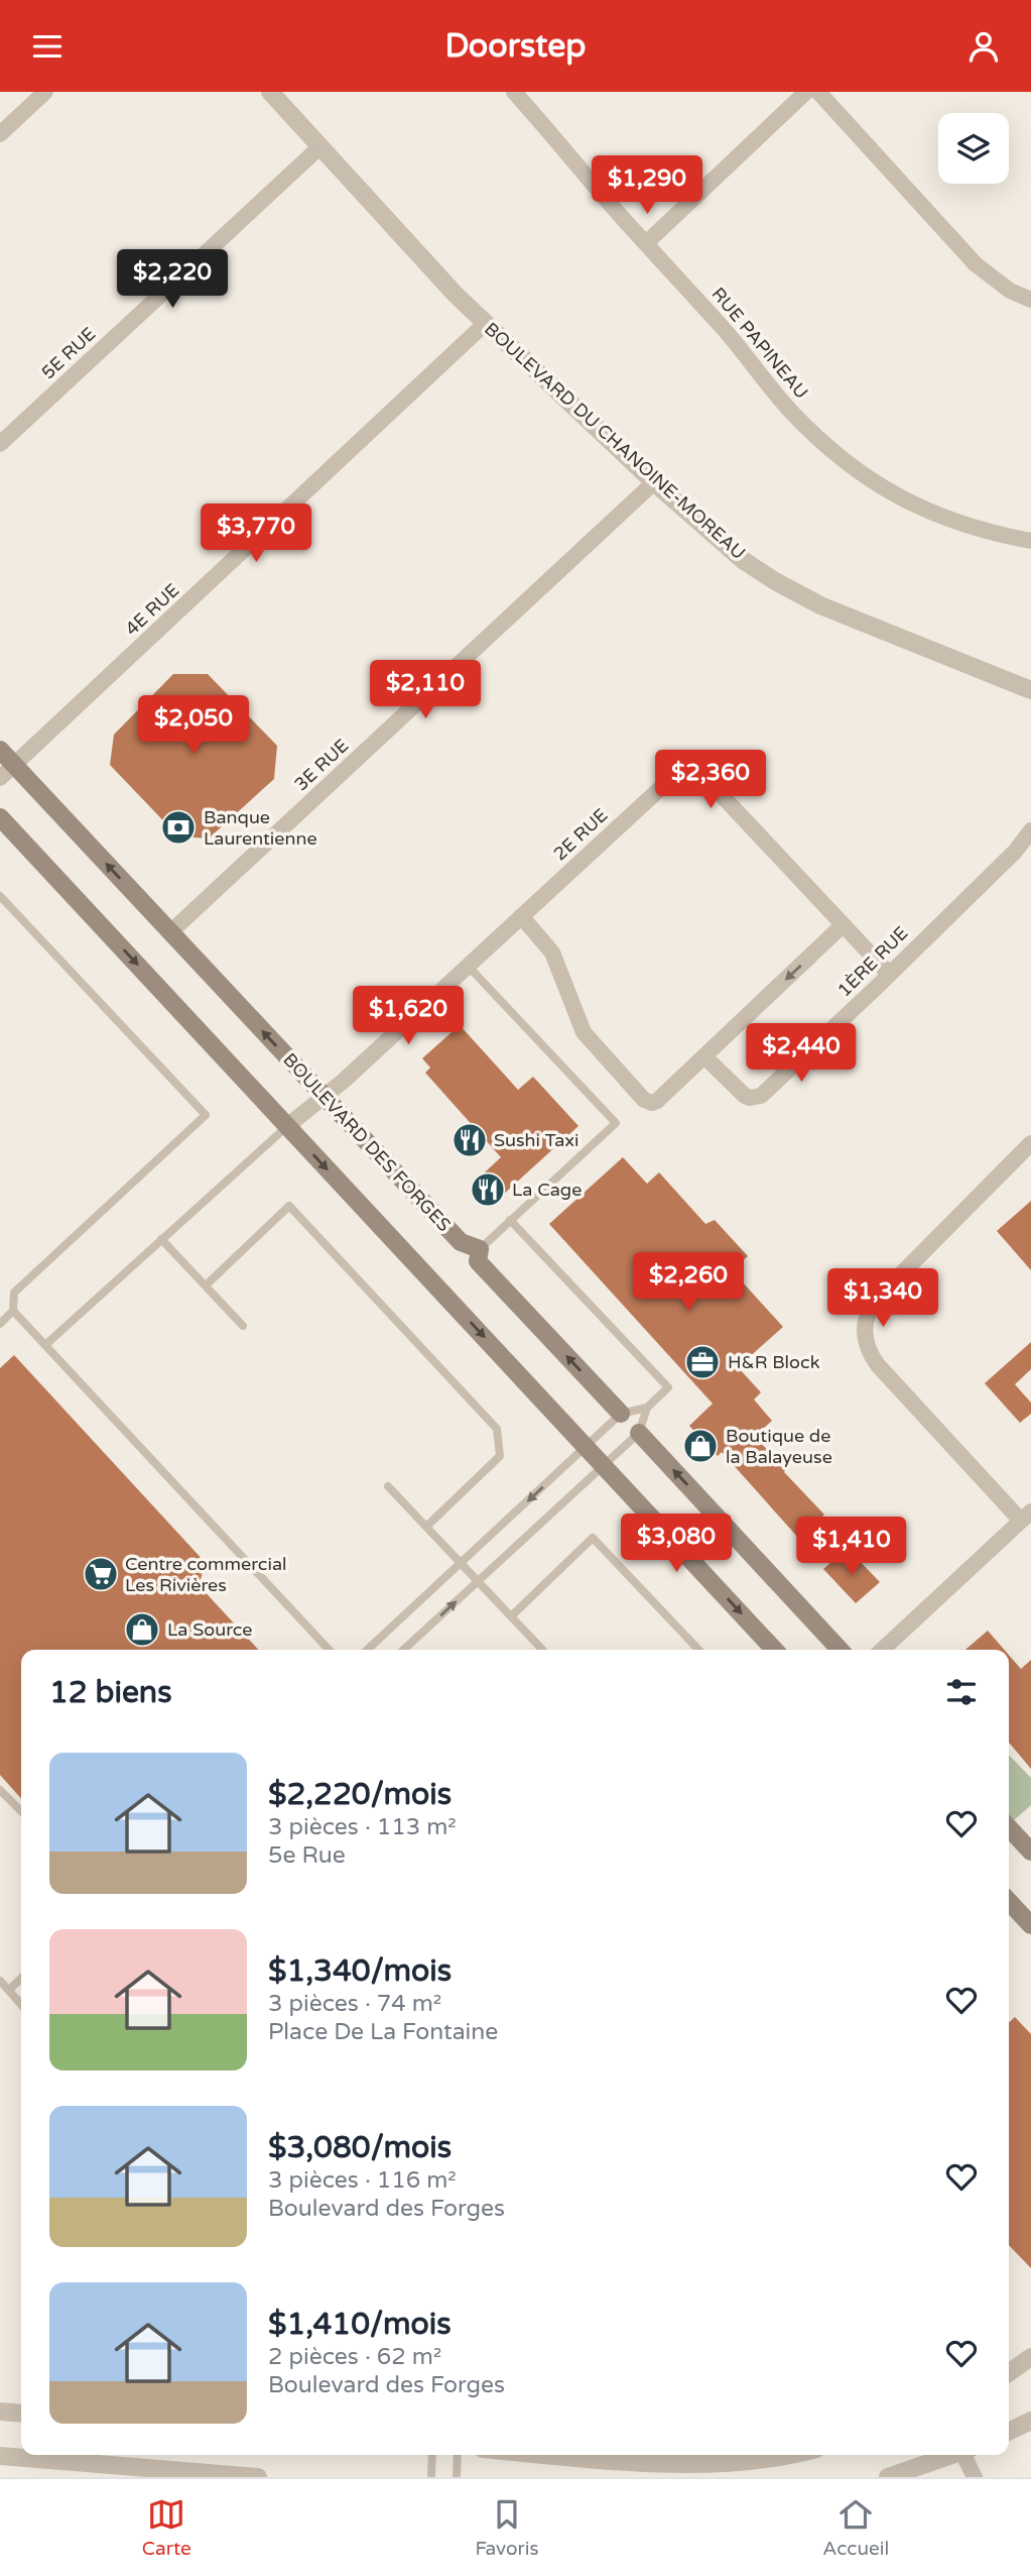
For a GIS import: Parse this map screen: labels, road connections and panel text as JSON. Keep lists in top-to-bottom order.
{
  "streets": {
    "main road": ["BOULEVARD DES FORGES"],
    "street": [
      "RUE PAPINEAU",
      "5E RUE",
      "BOULEVARD DU CHANOINE-MOREAU",
      "4E RUE",
      "3E RUE",
      "2E RUE",
      "1ÈRE RUE"
    ]
  },
  "crossings": [
    ["5E RUE", "BOULEVARD DU CHANOINE-MOREAU"],
    ["BOULEVARD DU CHANOINE-MOREAU", "4E RUE"],
    ["BOULEVARD DU CHANOINE-MOREAU", "3E RUE"],
    ["4E RUE", "BOULEVARD DES FORGES"],
    ["3E RUE", "BOULEVARD DES FORGES"],
    ["2E RUE", "1ÈRE RUE"],
    ["2E RUE", "BOULEVARD DES FORGES"]
  ],
  "places": {
    "bank": ["Banque Laurentienne"],
    "restaurant": ["Sushi Taxi", "La Cage"],
    "office": ["H&R Block"],
    "shop": ["Boutique de la Balayeuse", "La Source"],
    "supermarket": ["Centre commercial Les Rivières"]
  },
  "page": {
    "header": "Doorstep",
    "price": [
      "$1,290",
      "$2,220",
      "$3,770",
      "$2,110",
      "$2,050",
      "$2,360",
      "$1,620",
      "$2,440",
      "$2,260",
      "$1,340",
      "$3,080",
      "$1,410"
    ],
    "heading": "12 biens",
    "list": [
      {
        "name": "$2,220/mois",
        "note": "3 pièces · 113 m² · 5e Rue"
      },
      {
        "name": "$1,340/mois",
        "note": "3 pièces · 74 m² · Place De La Fontaine"
      },
      {
        "name": "$3,080/mois",
        "note": "3 pièces · 116 m² · Boulevard des Forges"
      },
      {
        "name": "$1,410/mois",
        "note": "2 pièces · 62 m² · Boulevard des Forges"
      }
    ],
    "tabs": ["Carte", "Favoris", "Accueil"]
  }
}
